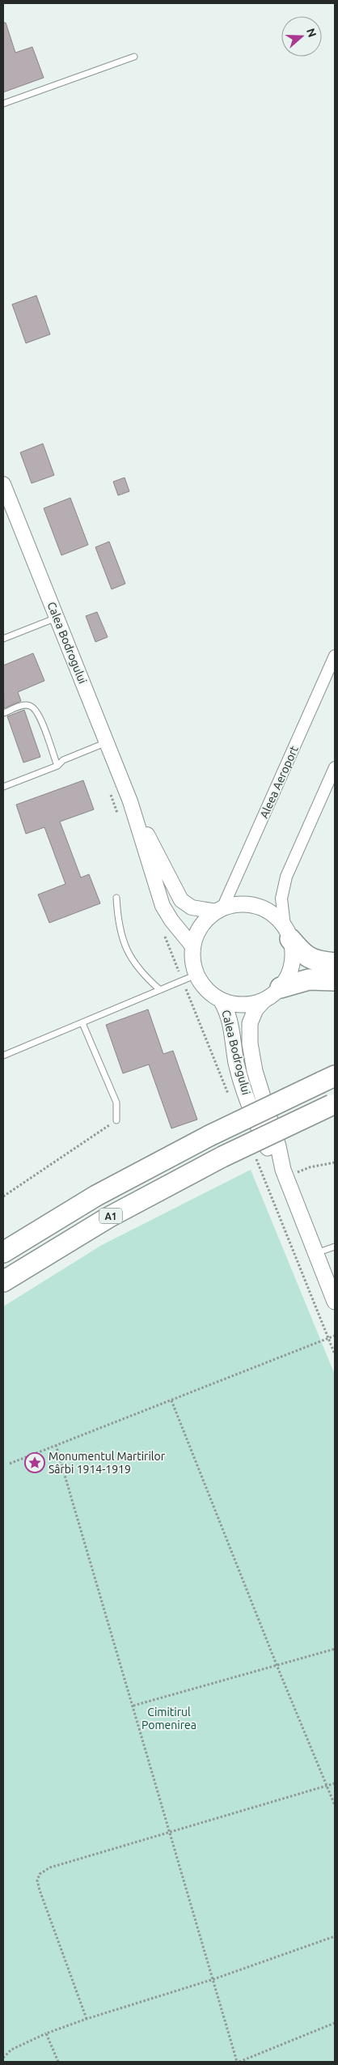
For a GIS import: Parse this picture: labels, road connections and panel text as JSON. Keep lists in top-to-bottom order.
{
  "streets": {
    "highway": ["A1"],
    "main road": ["Calea Bodrogului"],
    "street": ["Aleea Aeroport"]
  },
  "crossings": [
    ["Calea Bodrogului", "Aleea Aeroport"]
  ],
  "parks": ["Cimitirul Pomenirea"],
  "places": {
    "place": ["Monumentul Martirilor Sârbi 1914-1919"]
  },
  "north": "right"
}
